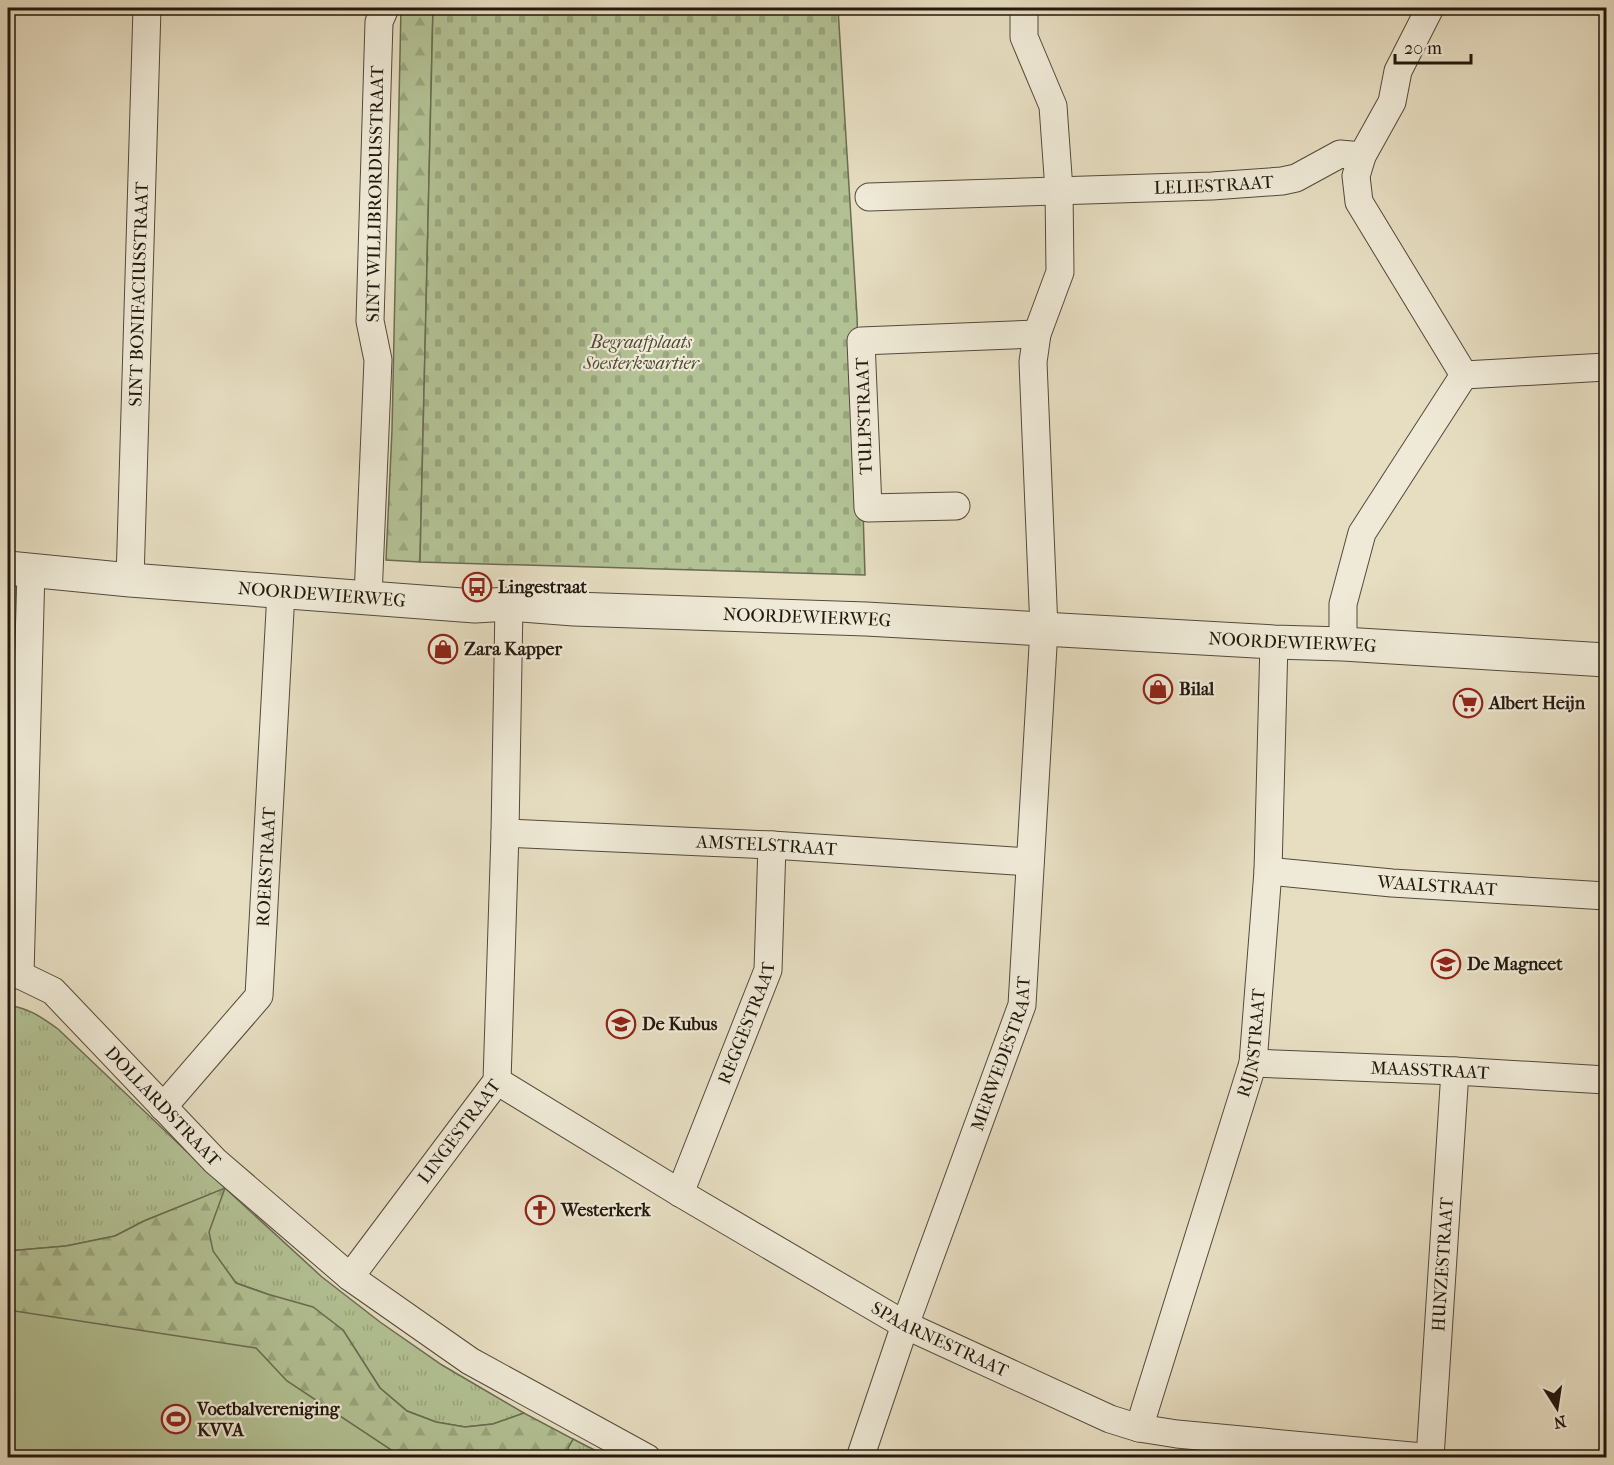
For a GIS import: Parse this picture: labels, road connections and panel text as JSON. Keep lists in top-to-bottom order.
{
  "streets": {
    "street": [
      "LELIESTRAAT",
      "SINT WILLIBRORDUSSTRAAT",
      "SINT BONIFACIUSSTRAAT",
      "TULPSTRAAT",
      "NOORDEWIERWEG",
      "AMSTELSTRAAT",
      "ROERSTRAAT",
      "WAALSTRAAT",
      "REGGESTRAAT",
      "RIJNSTRAAT",
      "MERWEDESTRAAT",
      "MAASSTRAAT",
      "DOLLARDSTRAAT",
      "LINGESTRAAT",
      "HUNZESTRAAT",
      "SPAARNESTRAAT"
    ]
  },
  "crossings": [
    ["SINT WILLIBRORDUSSTRAAT", "NOORDEWIERWEG"],
    ["SINT BONIFACIUSSTRAAT", "NOORDEWIERWEG"],
    ["NOORDEWIERWEG", "ROERSTRAAT"],
    ["NOORDEWIERWEG", "RIJNSTRAAT"],
    ["NOORDEWIERWEG", "MERWEDESTRAAT"],
    ["NOORDEWIERWEG", "DOLLARDSTRAAT"],
    ["NOORDEWIERWEG", "LINGESTRAAT"],
    ["AMSTELSTRAAT", "REGGESTRAAT"],
    ["AMSTELSTRAAT", "MERWEDESTRAAT"],
    ["AMSTELSTRAAT", "LINGESTRAAT"],
    ["ROERSTRAAT", "DOLLARDSTRAAT"],
    ["WAALSTRAAT", "RIJNSTRAAT"],
    ["REGGESTRAAT", "SPAARNESTRAAT"],
    ["RIJNSTRAAT", "MAASSTRAAT"],
    ["RIJNSTRAAT", "SPAARNESTRAAT"],
    ["MERWEDESTRAAT", "SPAARNESTRAAT"],
    ["MAASSTRAAT", "HUNZESTRAAT"],
    ["DOLLARDSTRAAT", "LINGESTRAAT"],
    ["LINGESTRAAT", "SPAARNESTRAAT"],
    ["HUNZESTRAAT", "SPAARNESTRAAT"]
  ],
  "parks": ["Begraafplaats Soesterkwartier"],
  "places": {
    "bus stop": ["Lingestraat"],
    "shop": ["Zara Kapper", "Bilal"],
    "supermarket": ["Albert Heijn"],
    "school or university": ["De Magneet", "De Kubus"],
    "church": ["Westerkerk"],
    "sports": ["Voetbalvereniging KVVA"]
  },
  "scale_bar": "20 m",
  "north": "bottom"
}
